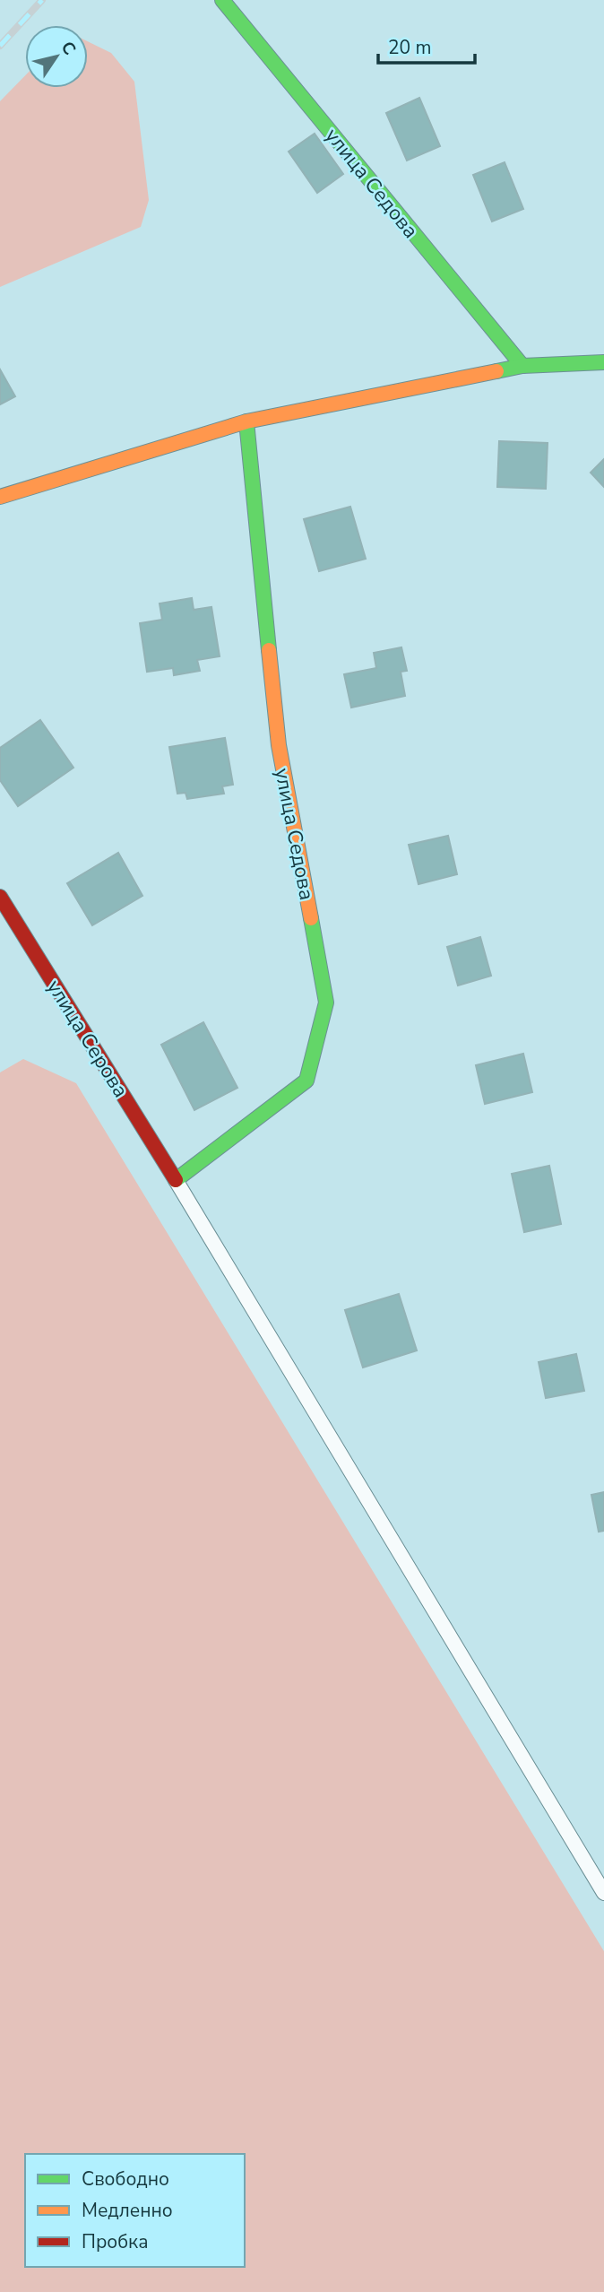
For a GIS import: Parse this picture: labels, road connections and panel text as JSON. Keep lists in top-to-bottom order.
{
  "streets": {
    "street": ["улица Седова", "улица Серова"]
  },
  "crossings": [
    ["улица Седова", "улица Серова"]
  ],
  "legend": ["Свободно", "Медленно", "Пробка"],
  "scale_bar": "20 m",
  "north": "top right"
}
